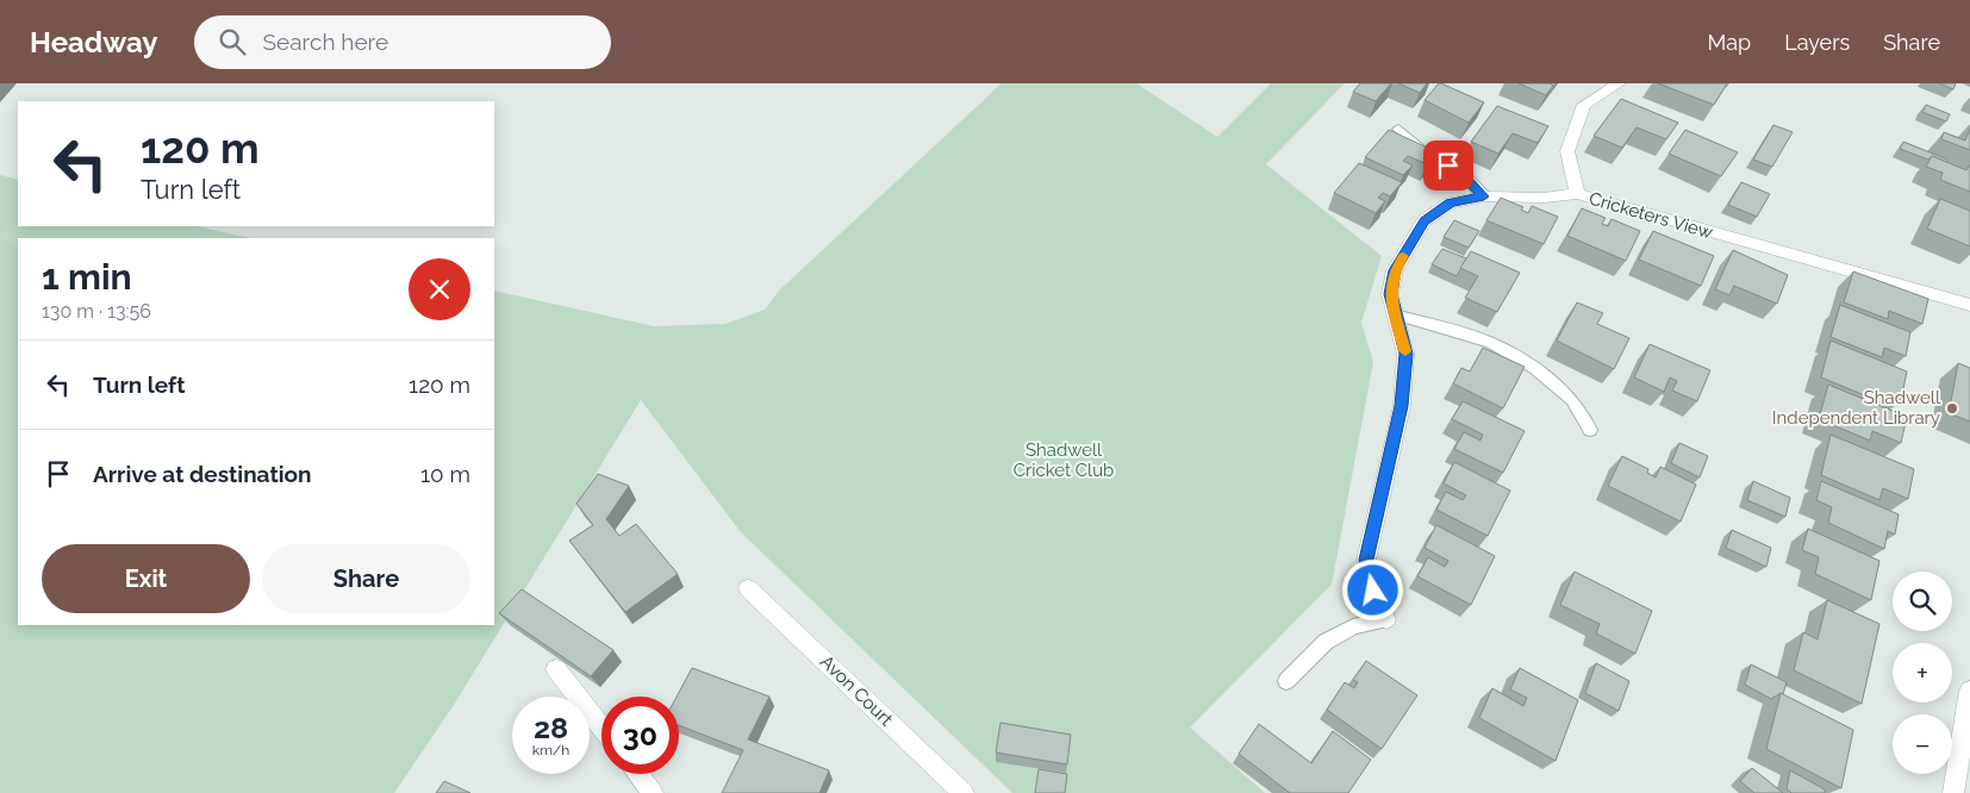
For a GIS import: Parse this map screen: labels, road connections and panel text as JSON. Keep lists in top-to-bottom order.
{
  "streets": {
    "street": ["Cricketers View", "Avon Court"]
  },
  "parks": ["Shadwell Cricket Club"],
  "places": ["Shadwell Independent Library"],
  "page": {
    "header": "Headway",
    "search": "Search here",
    "nav": ["Map", "Layers", "Share"],
    "turn": ["120 m", "Turn left"],
    "heading": ["1 min", "130 m · 13:56"],
    "list": [
      {
        "name": "Turn left",
        "value": "120 m"
      },
      {
        "name": "Arrive at destination",
        "value": "10 m"
      }
    ],
    "buttons": ["Exit", "Share"],
    "map_buttons": ["+", "−"],
    "speed": "28 km/h",
    "limit": "30"
  }
}
